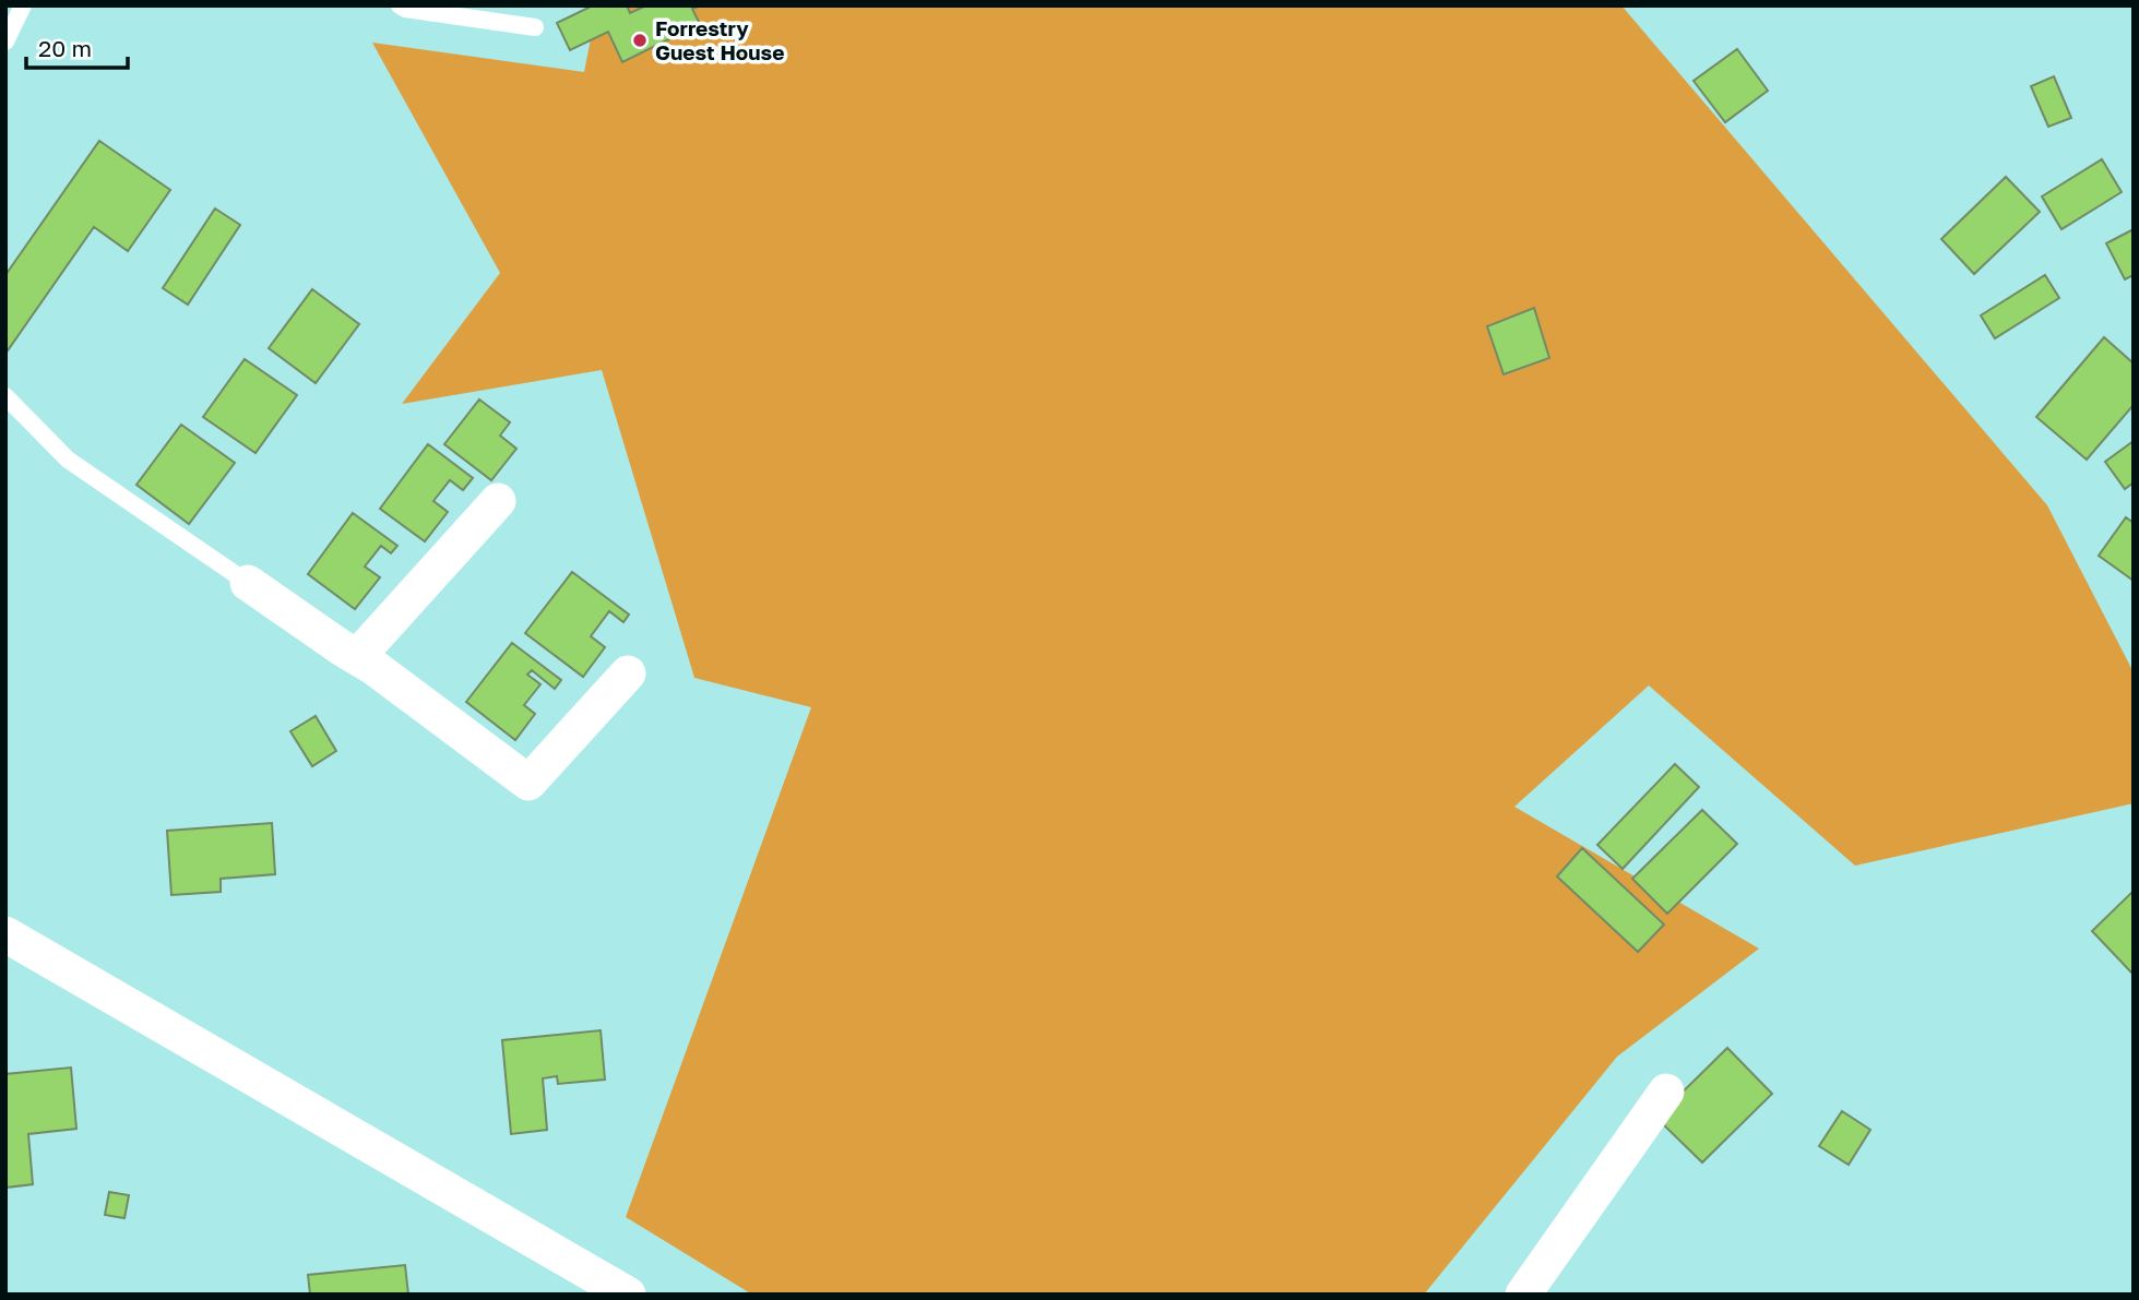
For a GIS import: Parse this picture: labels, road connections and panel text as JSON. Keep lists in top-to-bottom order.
{
  "places": ["Forrestry Guest House"],
  "scale_bar": "20 m"
}
